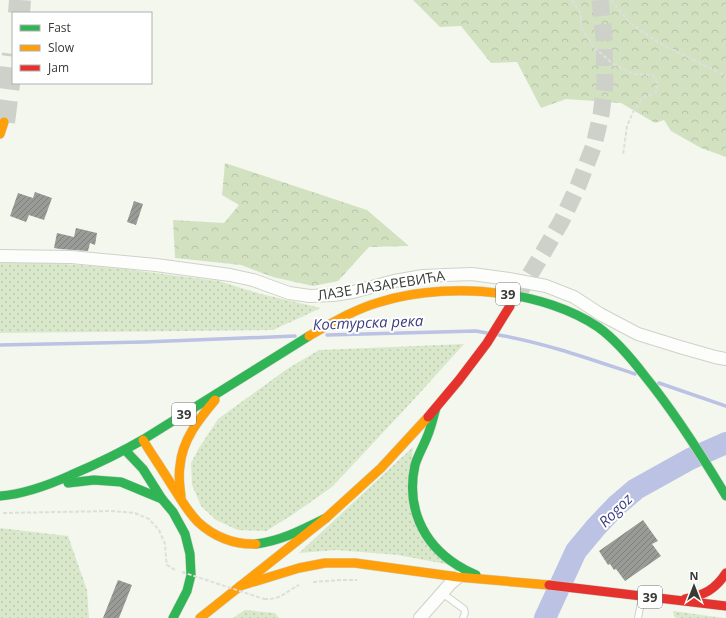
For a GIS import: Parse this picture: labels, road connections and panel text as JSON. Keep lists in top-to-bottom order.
{
  "streets": {
    "main road": ["39"],
    "street": ["ЛАЗЕ ЛАЗАРЕВИЋА"]
  },
  "water": ["Костурска река", "Rogoz"],
  "legend": ["Fast", "Slow", "Jam"],
  "north": "top"
}
